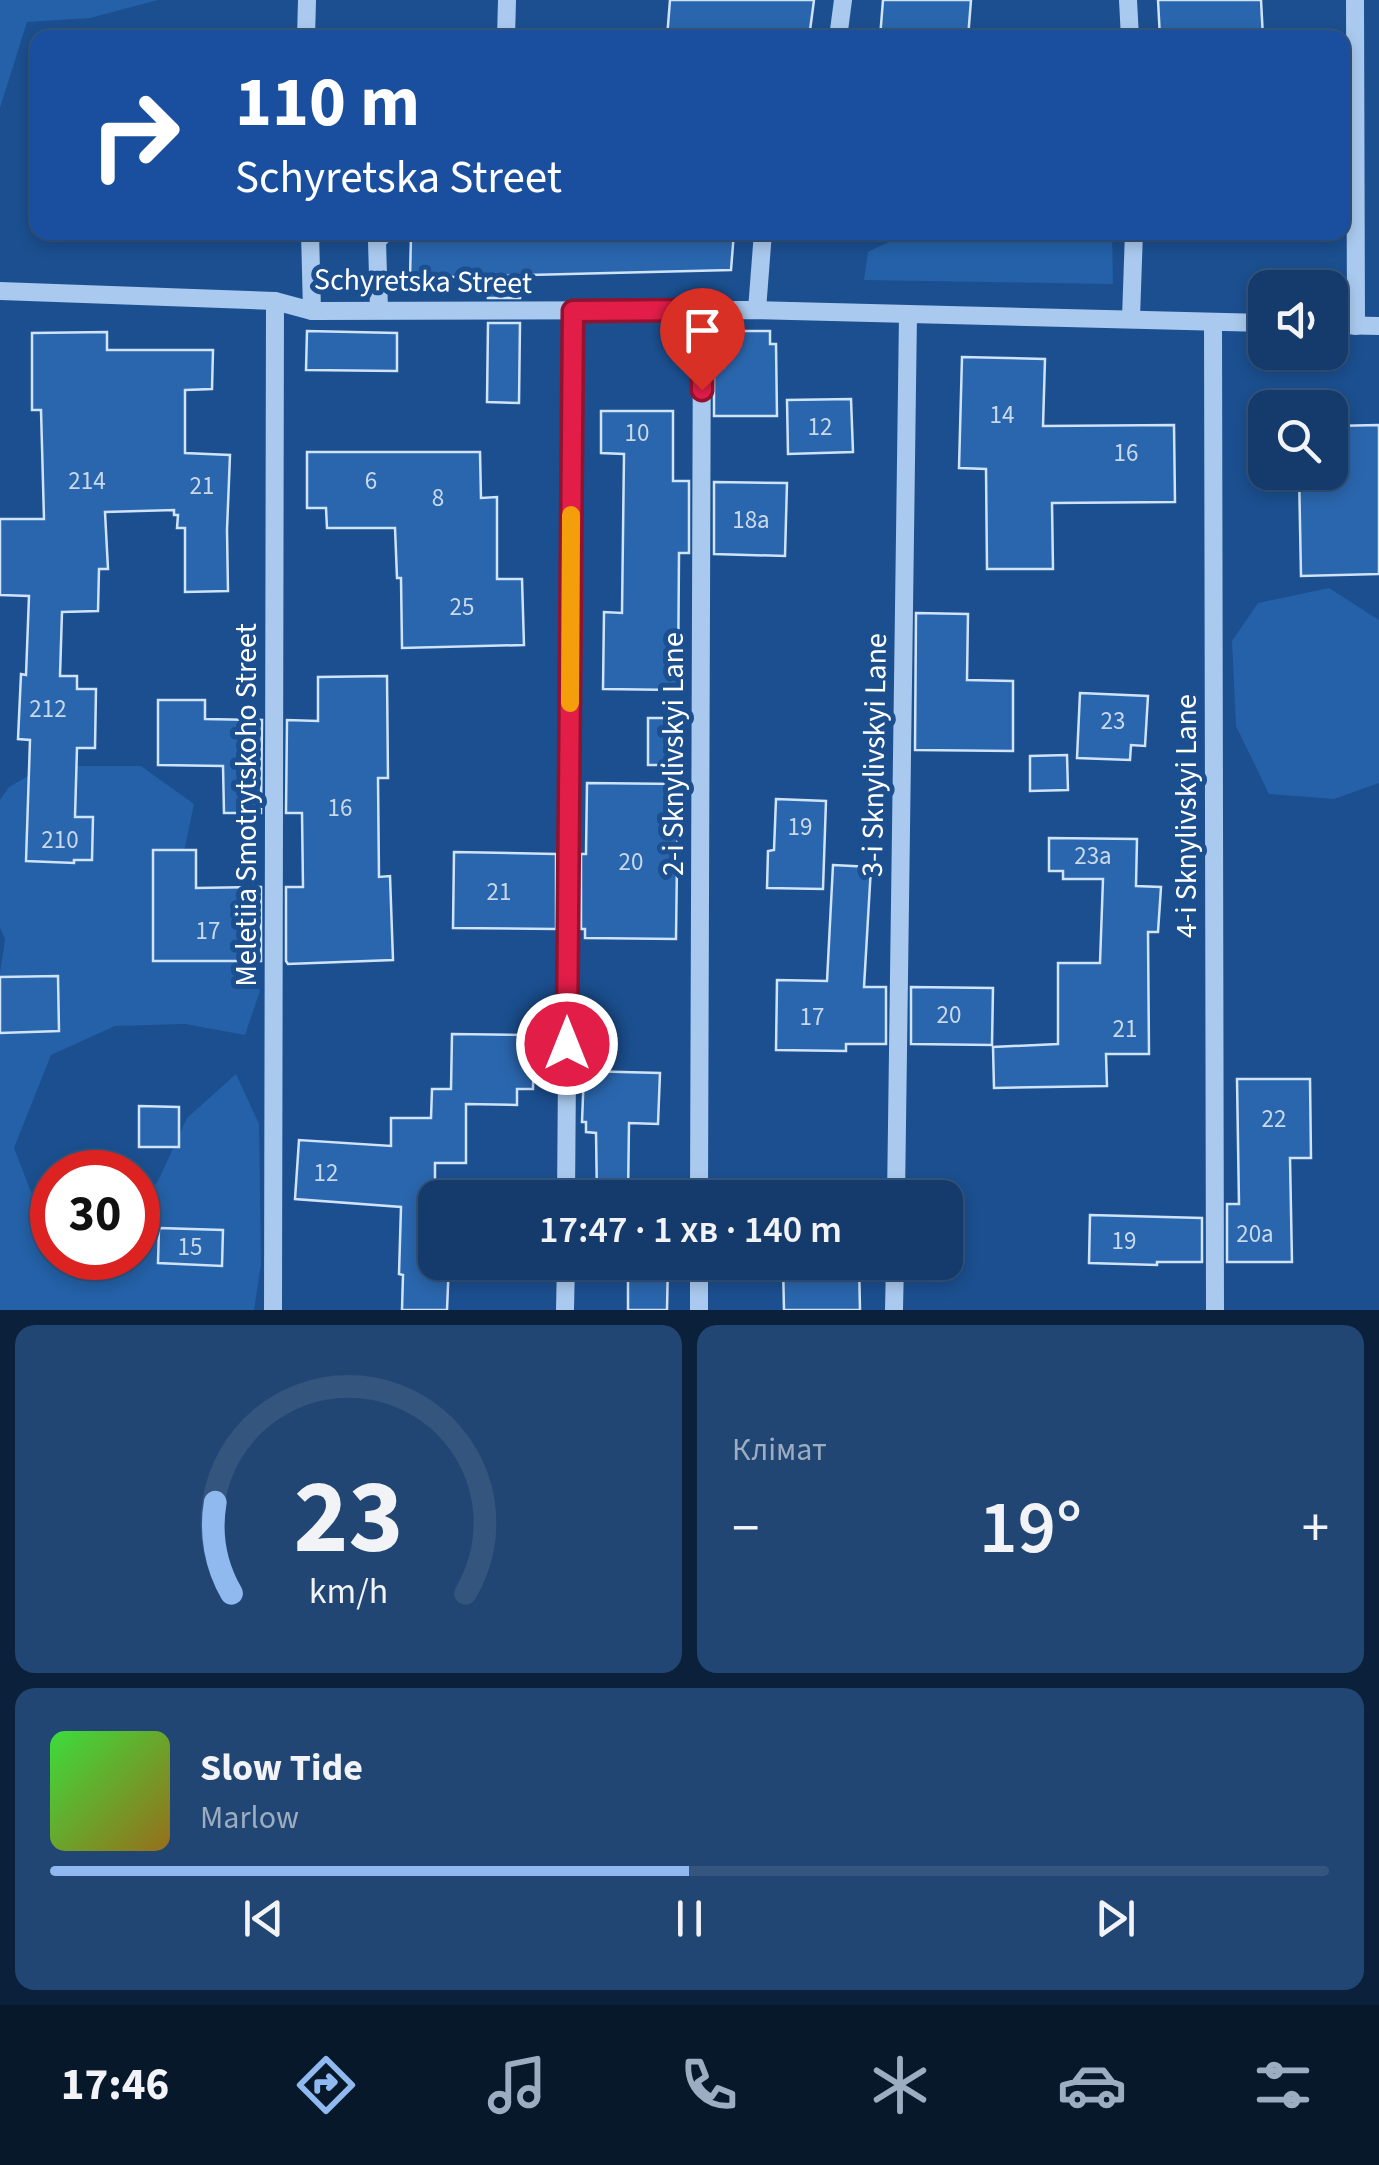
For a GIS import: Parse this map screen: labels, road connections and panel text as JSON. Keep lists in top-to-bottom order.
{
  "streets": {
    "street": [
      "Schyretska Street",
      "2-i Sknylivskyi Lane",
      "3-i Sknylivskyi Lane",
      "Meletiia Smotrytskoho Street",
      "4-i Sknylivskyi Lane"
    ]
  },
  "crossings": [
    ["Schyretska Street", "2-i Sknylivskyi Lane"],
    ["Schyretska Street", "3-i Sknylivskyi Lane"],
    ["Schyretska Street", "Meletiia Smotrytskoho Street"],
    ["Schyretska Street", "4-i Sknylivskyi Lane"]
  ],
  "house_numbers": [
    "14",
    "12",
    "10",
    "16",
    "214",
    "6",
    "21",
    "8",
    "18а",
    "25",
    "212",
    "23",
    "16",
    "19",
    "210",
    "23а",
    "20",
    "21",
    "17",
    "20",
    "17",
    "21",
    "22",
    "12",
    "20а",
    "19",
    "15"
  ],
  "page": {
    "turn": ["110 m", "Schyretska Street"],
    "limit": "30",
    "trip": "17:47 · 1 хв · 140 m",
    "tile": "Клімат",
    "heat": ["−", "19°", "+"],
    "song": ["Slow Tide", "Marlow"],
    "tabs": "17:46",
    "gauge": ["23", "km/h"]
  }
}
